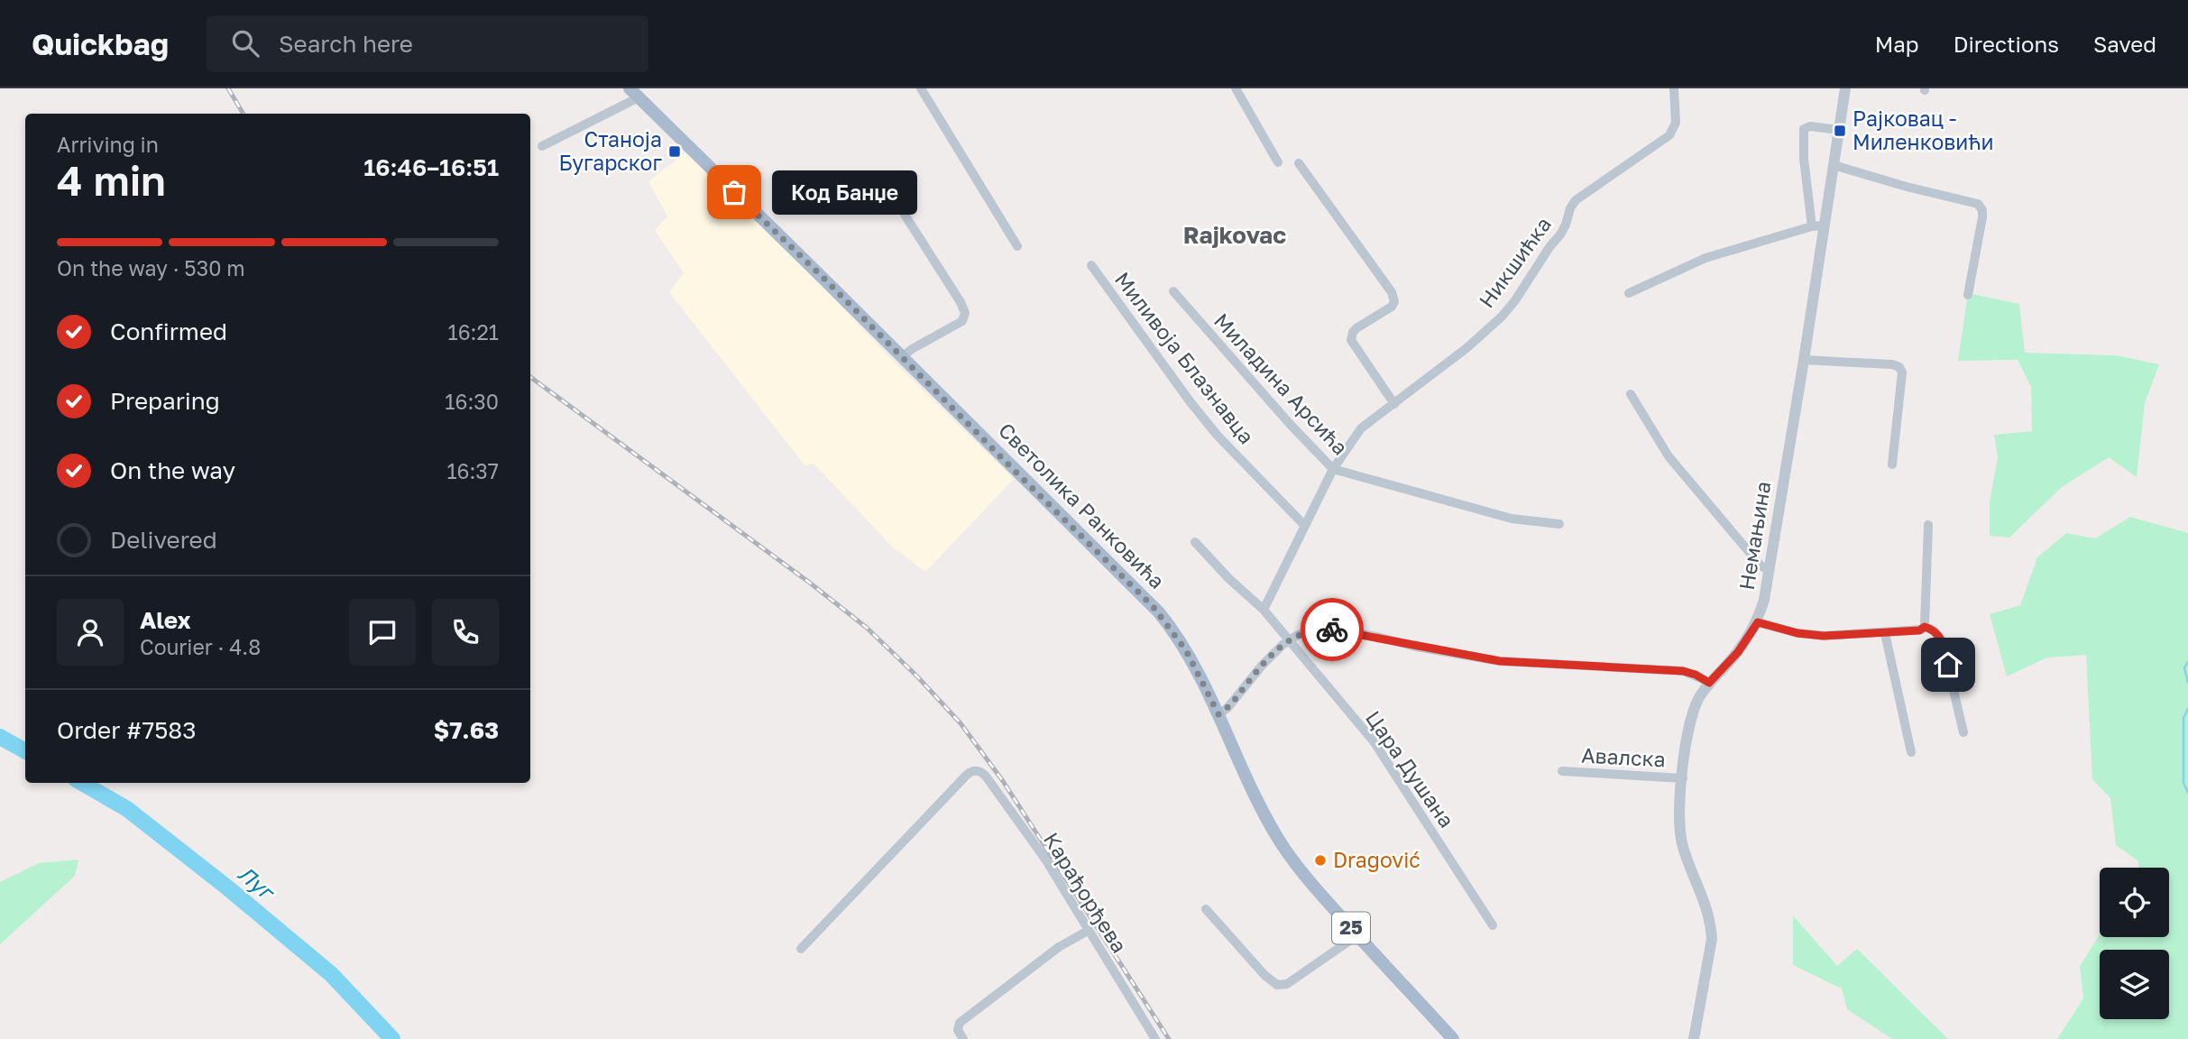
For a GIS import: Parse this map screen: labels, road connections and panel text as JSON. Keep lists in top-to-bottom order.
{
  "streets": {
    "main road": ["Светолика Ранковића", "25"],
    "street": [
      "Никшићка",
      "Миливоја Блазнавца",
      "Миладина Арсића",
      "Немањина",
      "Авалска",
      "Цара Душана",
      "Карађорђева"
    ]
  },
  "crossings": [
    ["Немањина", "Авалска"]
  ],
  "districts": ["Rajkovac"],
  "water": ["Луг"],
  "places": {
    "transit": ["Рајковац - Миленковићи", "Станоја Бугарског"],
    "other": ["Код Банџе", "Dragović"]
  },
  "page": {
    "header": "Quickbag",
    "search": "Search here",
    "nav": ["Map", "Directions", "Saved"],
    "heading": ["4 min", "Arriving in", "16:46–16:51"],
    "panel": [
      "Alex",
      "Courier · 4.8",
      "Order #7583",
      "$7.63"
    ],
    "bubble": "Код Банџе",
    "bar": "On the way · 530 m",
    "list": [
      ["Confirmed", "16:21"],
      ["Preparing", "16:30"],
      ["On the way", "16:37"],
      "Delivered"
    ]
  }
}
